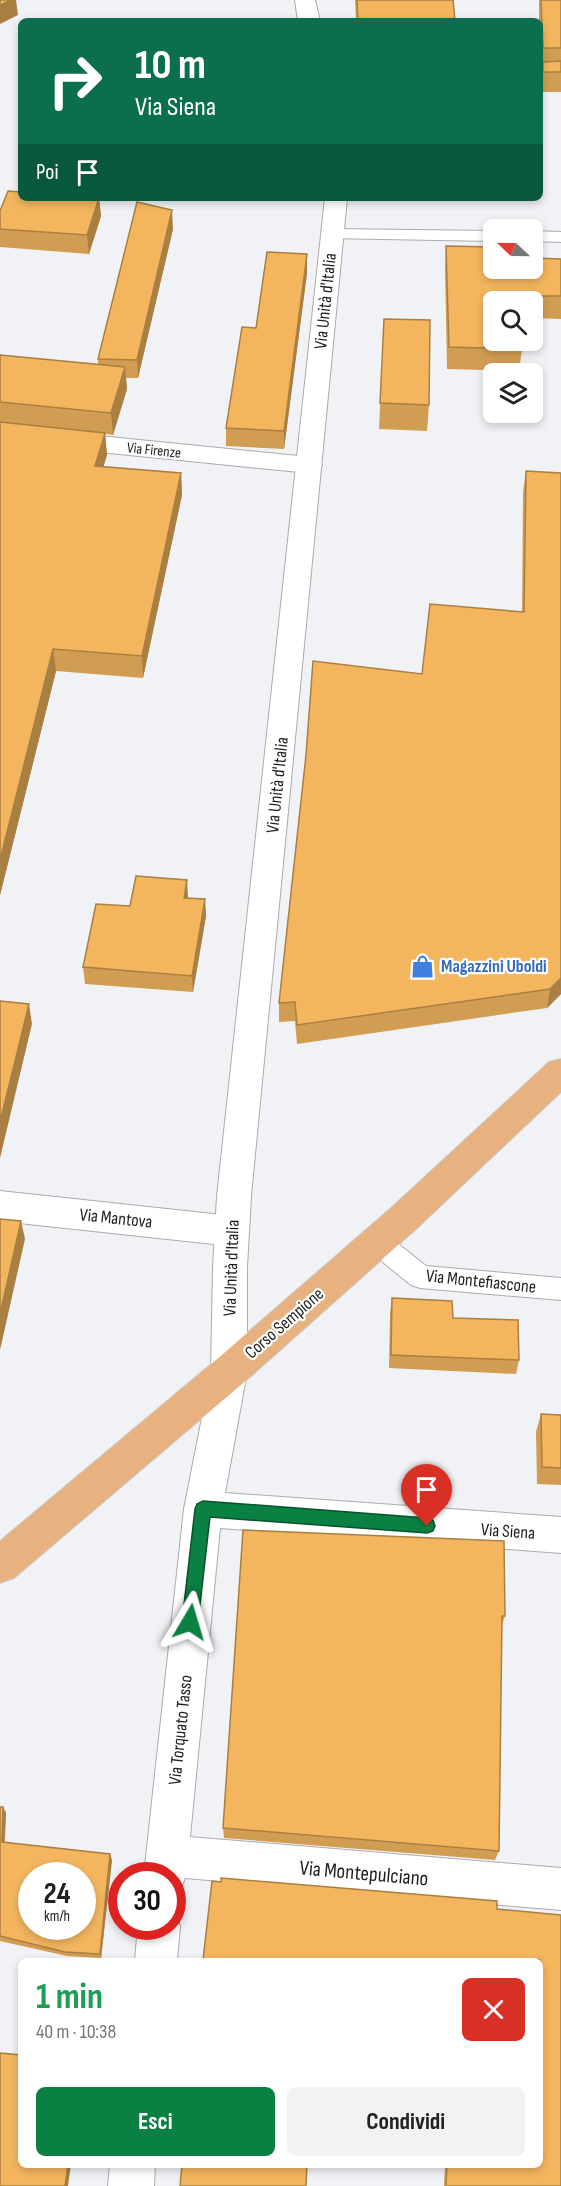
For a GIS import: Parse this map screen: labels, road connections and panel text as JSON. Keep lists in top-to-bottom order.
{
  "streets": {
    "main road": ["Corso Sempione"],
    "street": [
      "Via Unità d'Italia",
      "Via Firenze",
      "Via Mantova",
      "Via Siena",
      "Via Torquato Tasso",
      "Via Montepulciano"
    ],
    "lane": ["Via Montefiascone"]
  },
  "crossings": [
    ["Via Unità d'Italia", "Via Firenze"],
    ["Via Unità d'Italia", "Via Mantova"],
    ["Via Unità d'Italia", "Corso Sempione"],
    ["Via Unità d'Italia", "Via Torquato Tasso"],
    ["Via Montefiascone", "Corso Sempione"],
    ["Corso Sempione", "Via Torquato Tasso"],
    ["Via Siena", "Via Torquato Tasso"]
  ],
  "places": {
    "shop": ["Magazzini Uboldi"]
  },
  "north": "left",
  "page": {
    "turn": ["10 m", "Via Siena"],
    "then": "Poi",
    "speed": "24 km/h",
    "limit": "30",
    "heading": ["1 min", "40 m · 10:38"],
    "buttons": ["Esci", "Condividi"]
  }
}
